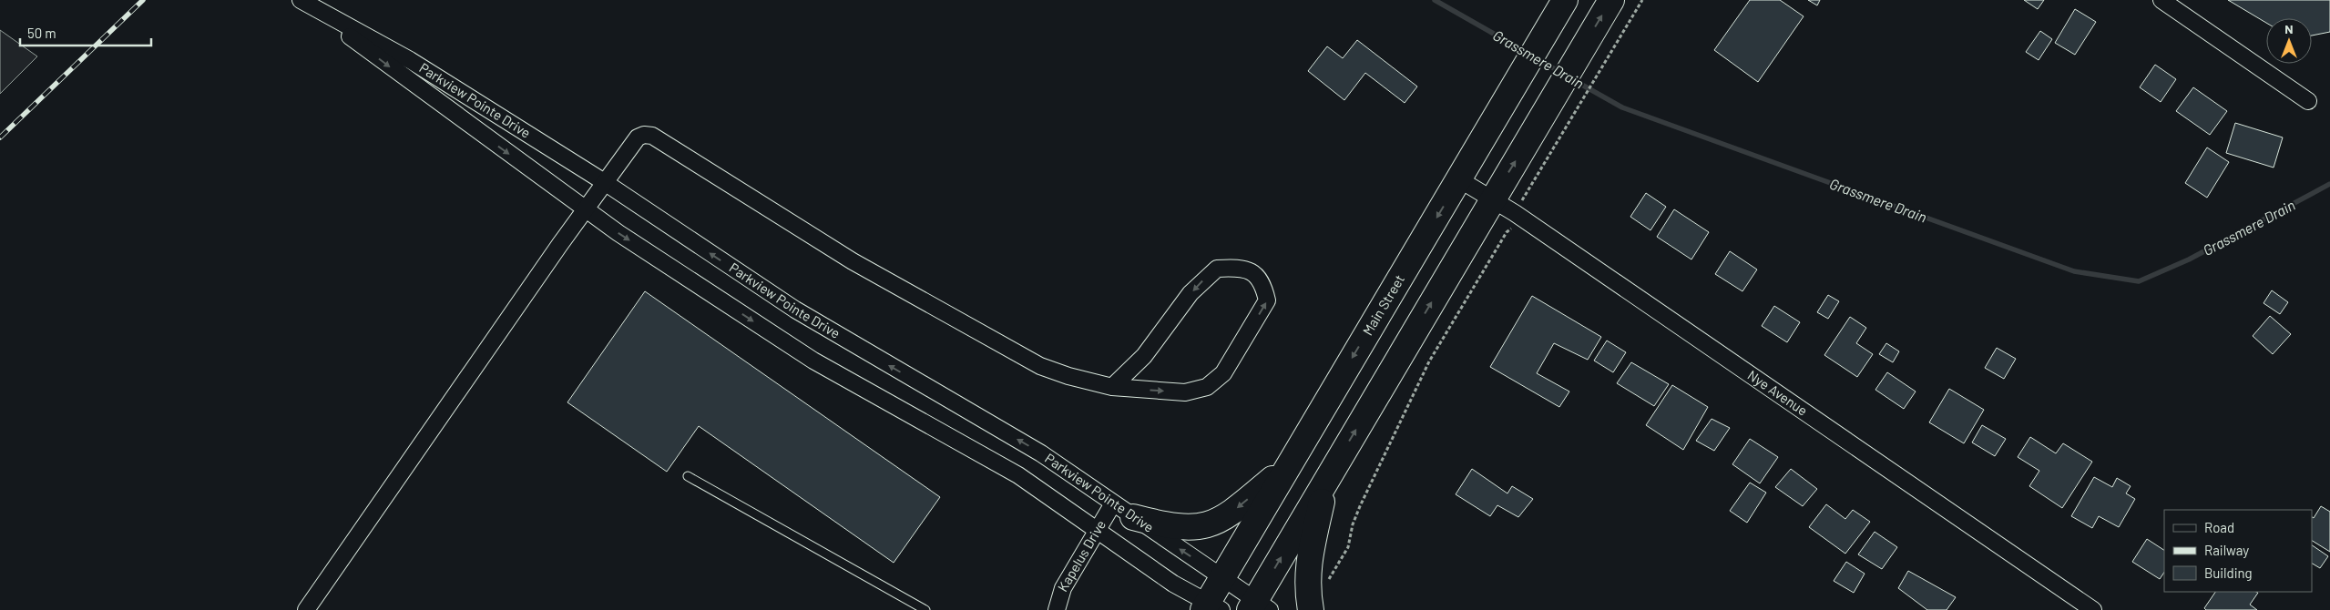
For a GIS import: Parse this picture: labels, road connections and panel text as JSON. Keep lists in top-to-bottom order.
{
  "streets": {
    "main road": ["Main Street"],
    "street": ["Parkview Pointe Drive", "Nye Avenue", "Kapelus Drive"]
  },
  "crossings": [
    ["Parkview Pointe Drive", "Main Street"],
    ["Parkview Pointe Drive", "Kapelus Drive"],
    ["Main Street", "Nye Avenue"]
  ],
  "water": ["Grassmere Drain"],
  "legend": ["Road", "Railway", "Building"],
  "scale_bar": "50 m",
  "north": "top"
}
